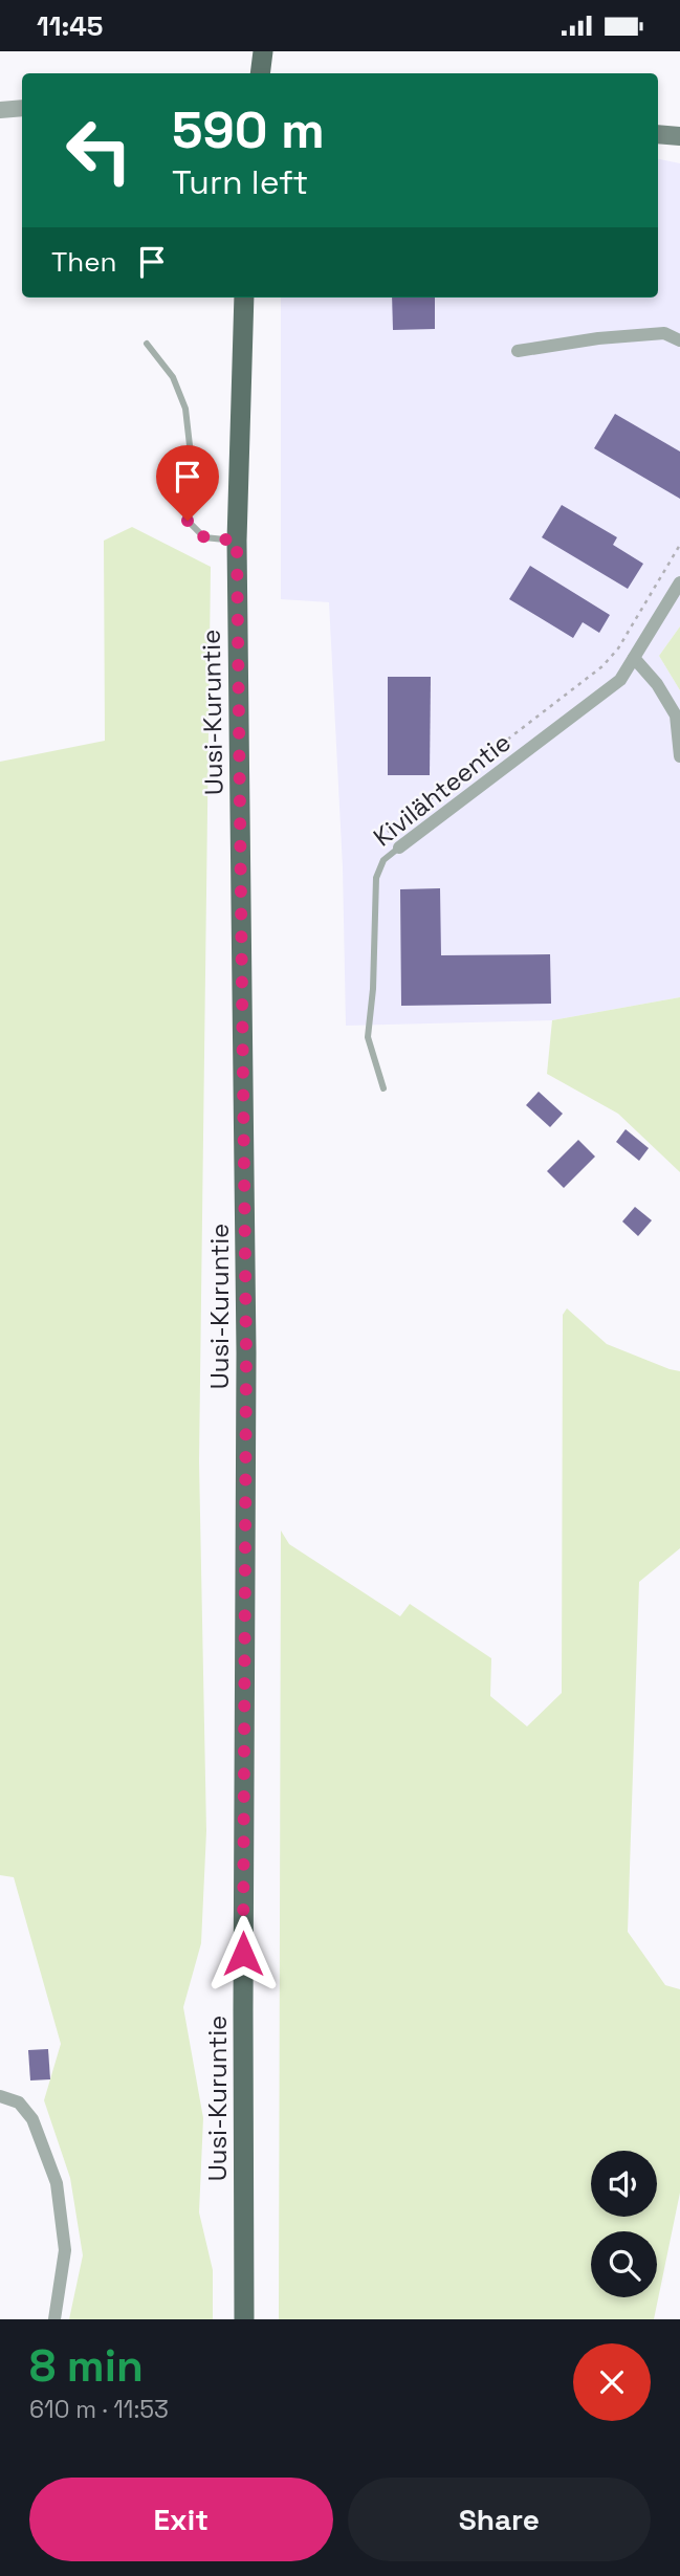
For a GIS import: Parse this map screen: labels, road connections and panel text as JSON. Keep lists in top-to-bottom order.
{
  "streets": {
    "main road": ["Uusi-Kuruntie"],
    "street": ["Kivilähteentie"]
  },
  "page": {
    "status": "11:45",
    "turn": ["590 m", "Turn left"],
    "then": "Then",
    "heading": ["8 min", "610 m · 11:53"],
    "buttons": ["Exit", "Share"]
  }
}
